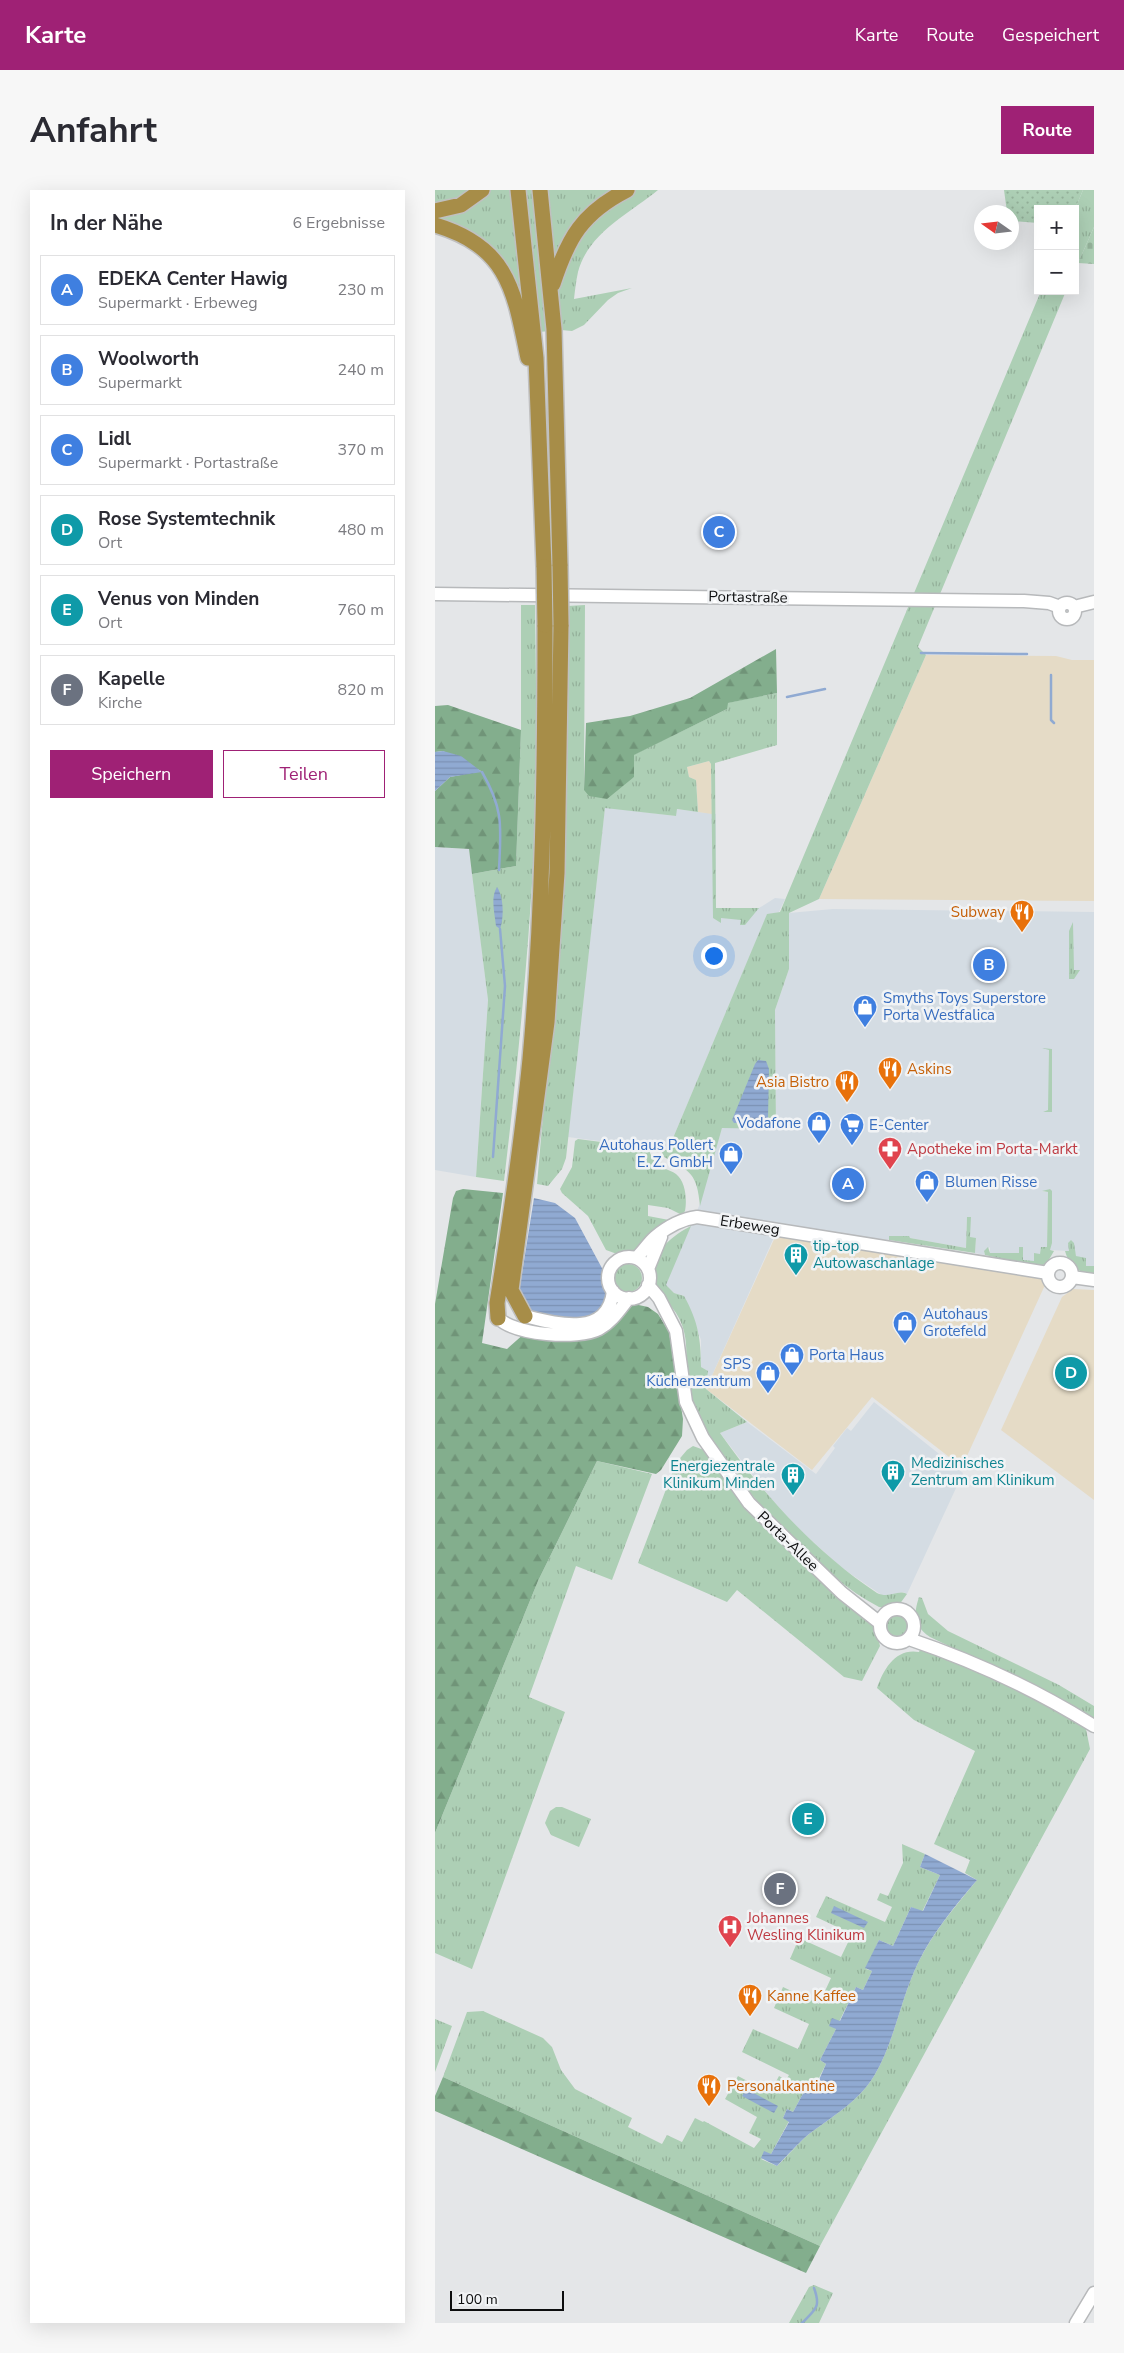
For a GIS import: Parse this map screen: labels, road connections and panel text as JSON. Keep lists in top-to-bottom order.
{
  "streets": {
    "street": ["Portastraße", "Erbeweg", "Porta-Allee"]
  },
  "crossings": [
    ["Erbeweg", "Porta-Allee"]
  ],
  "places": {
    "restaurant": [
      "Subway",
      "Askins",
      "Asia Bistro",
      "Kanne Kaffee",
      "Personalkantine"
    ],
    "shop": [
      "Smyths Toys Superstore Porta Westfalica",
      "Vodafone",
      "Autohaus Pollert E. Z. GmbH",
      "Blumen Risse",
      "Autohaus Grotefeld",
      "Porta Haus",
      "SPS Küchenzentrum"
    ],
    "supermarket": ["E-Center"],
    "pharmacy": ["Apotheke im Porta-Markt"],
    "building": ["tip-top Autowaschanlage", "Medizinisches Zentrum am Klinikum", "Energiezentrale Klinikum Minden"],
    "hospital": ["Johannes Wesling Klinikum"]
  },
  "scale_bar": "100 m",
  "north": "left",
  "page": {
    "header": "Karte",
    "nav": ["Karte", "Route", "Gespeichert"],
    "buttons": [
      "Route",
      ["Speichern", "Teilen"]
    ],
    "title": "Anfahrt",
    "heading": ["In der Nähe", "6 Ergebnisse"],
    "map_buttons": ["+", "−"],
    "list": [
      {
        "mark": "A",
        "name": "EDEKA Center Hawig",
        "note": "Supermarkt · Erbeweg",
        "value": "230 m"
      },
      {
        "mark": "B",
        "name": "Woolworth",
        "note": "Supermarkt",
        "value": "240 m"
      },
      {
        "mark": "C",
        "name": "Lidl",
        "note": "Supermarkt · Portastraße",
        "value": "370 m"
      },
      {
        "mark": "D",
        "name": "Rose Systemtechnik",
        "note": "Ort",
        "value": "480 m"
      },
      {
        "mark": "E",
        "name": "Venus von Minden",
        "note": "Ort",
        "value": "760 m"
      },
      {
        "mark": "F",
        "name": "Kapelle",
        "note": "Kirche",
        "value": "820 m"
      }
    ],
    "pins": [
      "C",
      "B",
      "A",
      "D",
      "E",
      "F"
    ],
    "scale": "100 m"
  }
}
